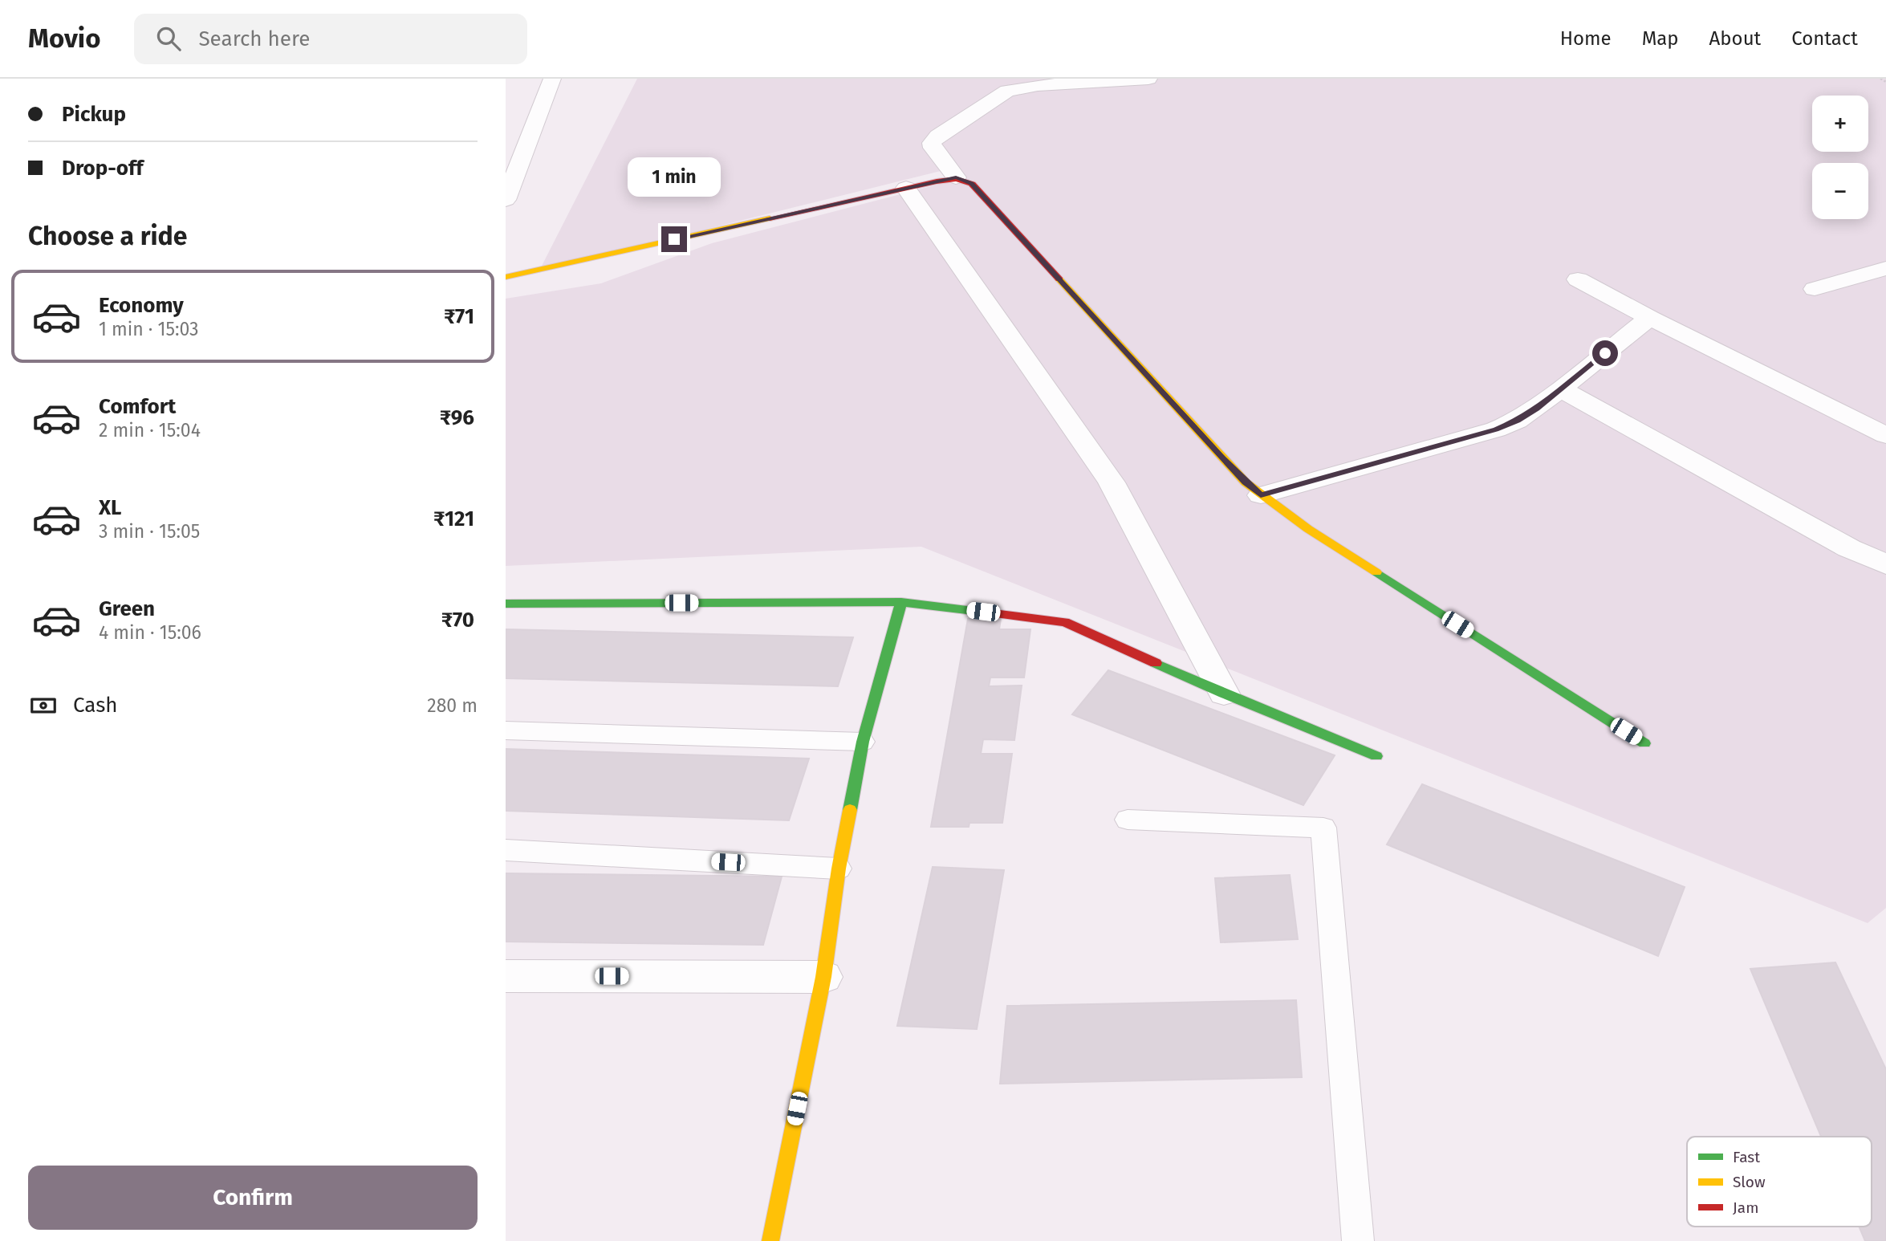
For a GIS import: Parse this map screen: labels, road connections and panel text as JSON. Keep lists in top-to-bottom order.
{
  "legend": ["Fast", "Slow", "Jam"],
  "page": {
    "header": "Movio",
    "search": "Search here",
    "nav": [
      "Home",
      "Map",
      "About",
      "Contact"
    ],
    "banner": ["Pickup", "Drop-off"],
    "map_buttons": ["+", "−"],
    "bubble": "1 min",
    "heading": "Choose a ride",
    "list": [
      {
        "name": "Economy",
        "note": "1 min · 15:03",
        "value": "₹71"
      },
      {
        "name": "Comfort",
        "note": "2 min · 15:04",
        "value": "₹96"
      },
      {
        "name": "XL",
        "note": "3 min · 15:05",
        "value": "₹121"
      },
      {
        "name": "Green",
        "note": "4 min · 15:06",
        "value": "₹70"
      }
    ],
    "pay": ["Cash", "280 m"],
    "buttons": "Confirm"
  }
}
